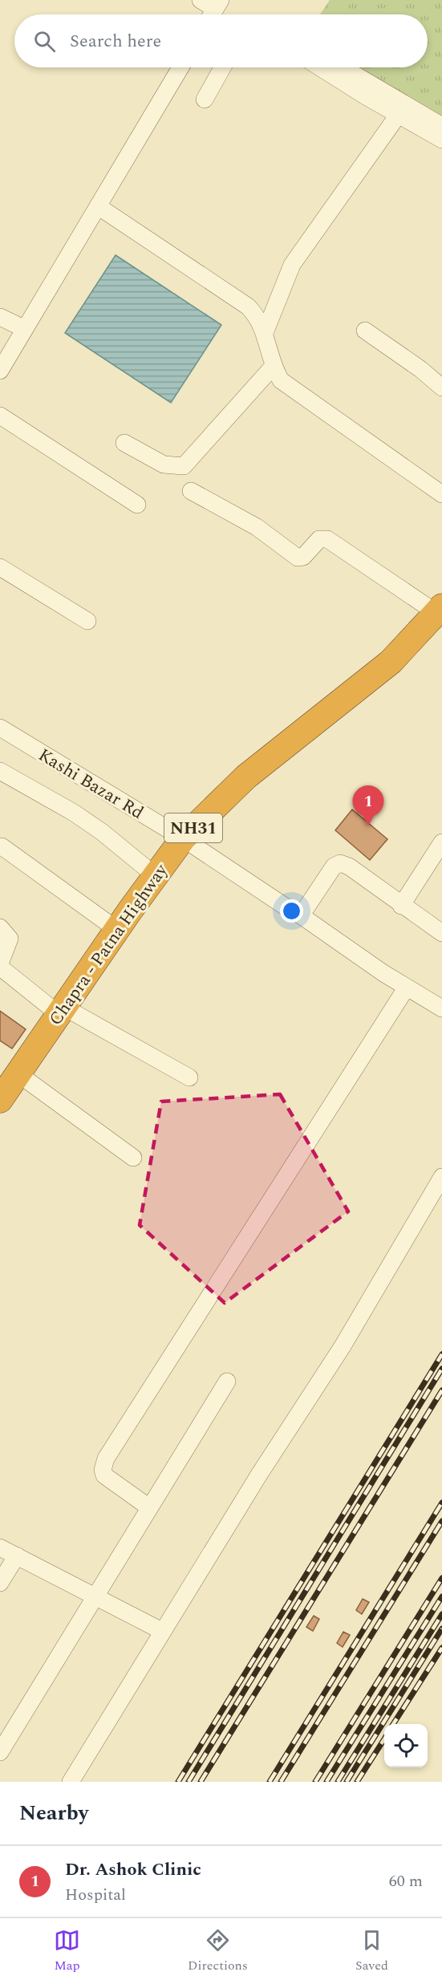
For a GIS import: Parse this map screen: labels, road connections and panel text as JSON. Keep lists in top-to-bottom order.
{
  "streets": {
    "highway": ["NH31", "Chapra - Patna Highway"],
    "street": ["Kashi Bazar Rd"]
  },
  "crossings": [
    ["Kashi Bazar Rd", "Chapra - Patna Highway"]
  ],
  "page": {
    "search": "Search here",
    "pins": "1",
    "heading": "Nearby",
    "list": [
      {
        "mark": "1",
        "name": "Dr. Ashok Clinic",
        "note": "Hospital",
        "value": "60 m"
      }
    ],
    "nav": ["Map", "Directions", "Saved"]
  }
}
